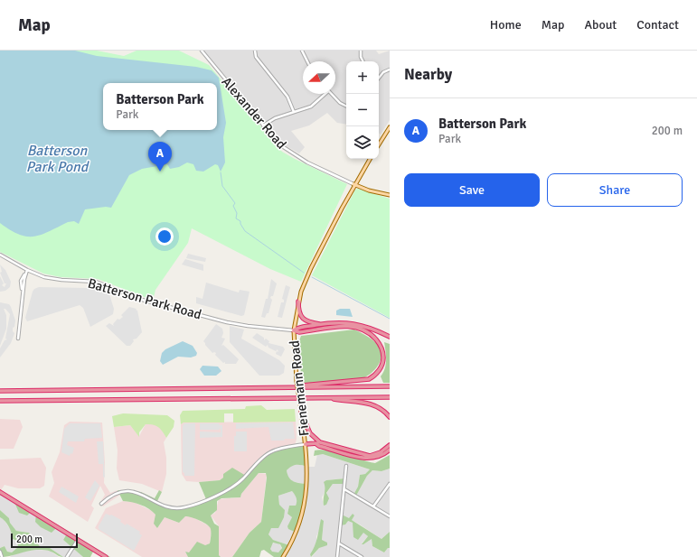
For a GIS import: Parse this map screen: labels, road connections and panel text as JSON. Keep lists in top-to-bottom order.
{
  "streets": {
    "main road": ["Fienemann Road"],
    "street": ["Alexander Road", "Batterson Park Road"]
  },
  "crossings": [
    ["Alexander Road", "Fienemann Road"],
    ["Batterson Park Road", "Fienemann Road"]
  ],
  "water": ["Batterson Park Pond"],
  "scale_bar": "200 m",
  "north": "left",
  "page": {
    "header": "Map",
    "nav": [
      "Home",
      "Map",
      "About",
      "Contact"
    ],
    "heading": "Nearby",
    "map_buttons": ["+", "−"],
    "popup": ["Batterson Park", "Park"],
    "list": [
      {
        "mark": "A",
        "name": "Batterson Park",
        "note": "Park",
        "value": "200 m"
      }
    ],
    "pins": "A",
    "buttons": ["Save", "Share"],
    "scale": "200 m"
  }
}
